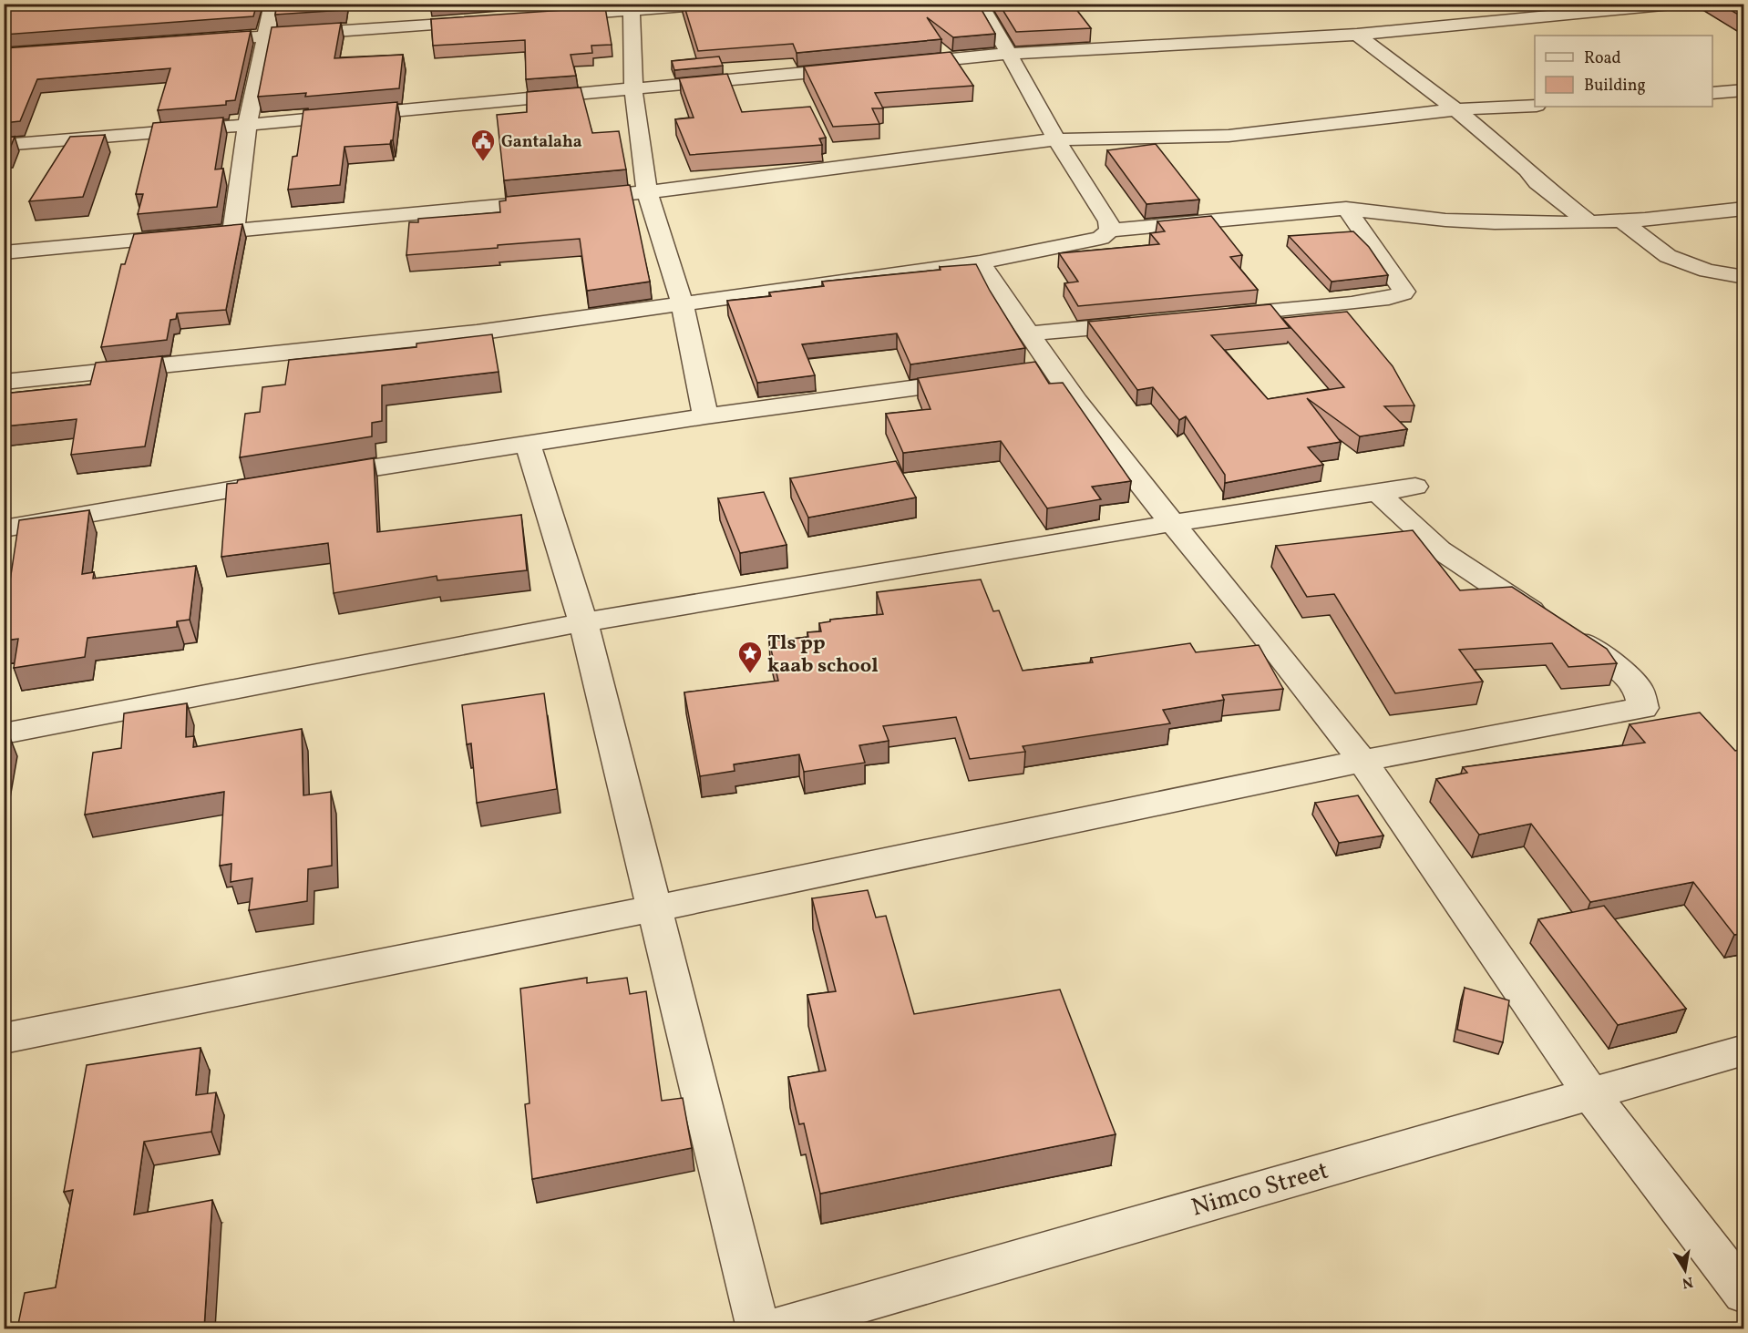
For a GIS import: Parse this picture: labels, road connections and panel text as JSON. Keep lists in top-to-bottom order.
{
  "streets": {
    "street": ["Nimco Street"]
  },
  "places": {
    "public building": ["Gantalaha"],
    "place": ["Tls pp kaab school"]
  },
  "legend": ["Road", "Building"],
  "north": "bottom"
}
